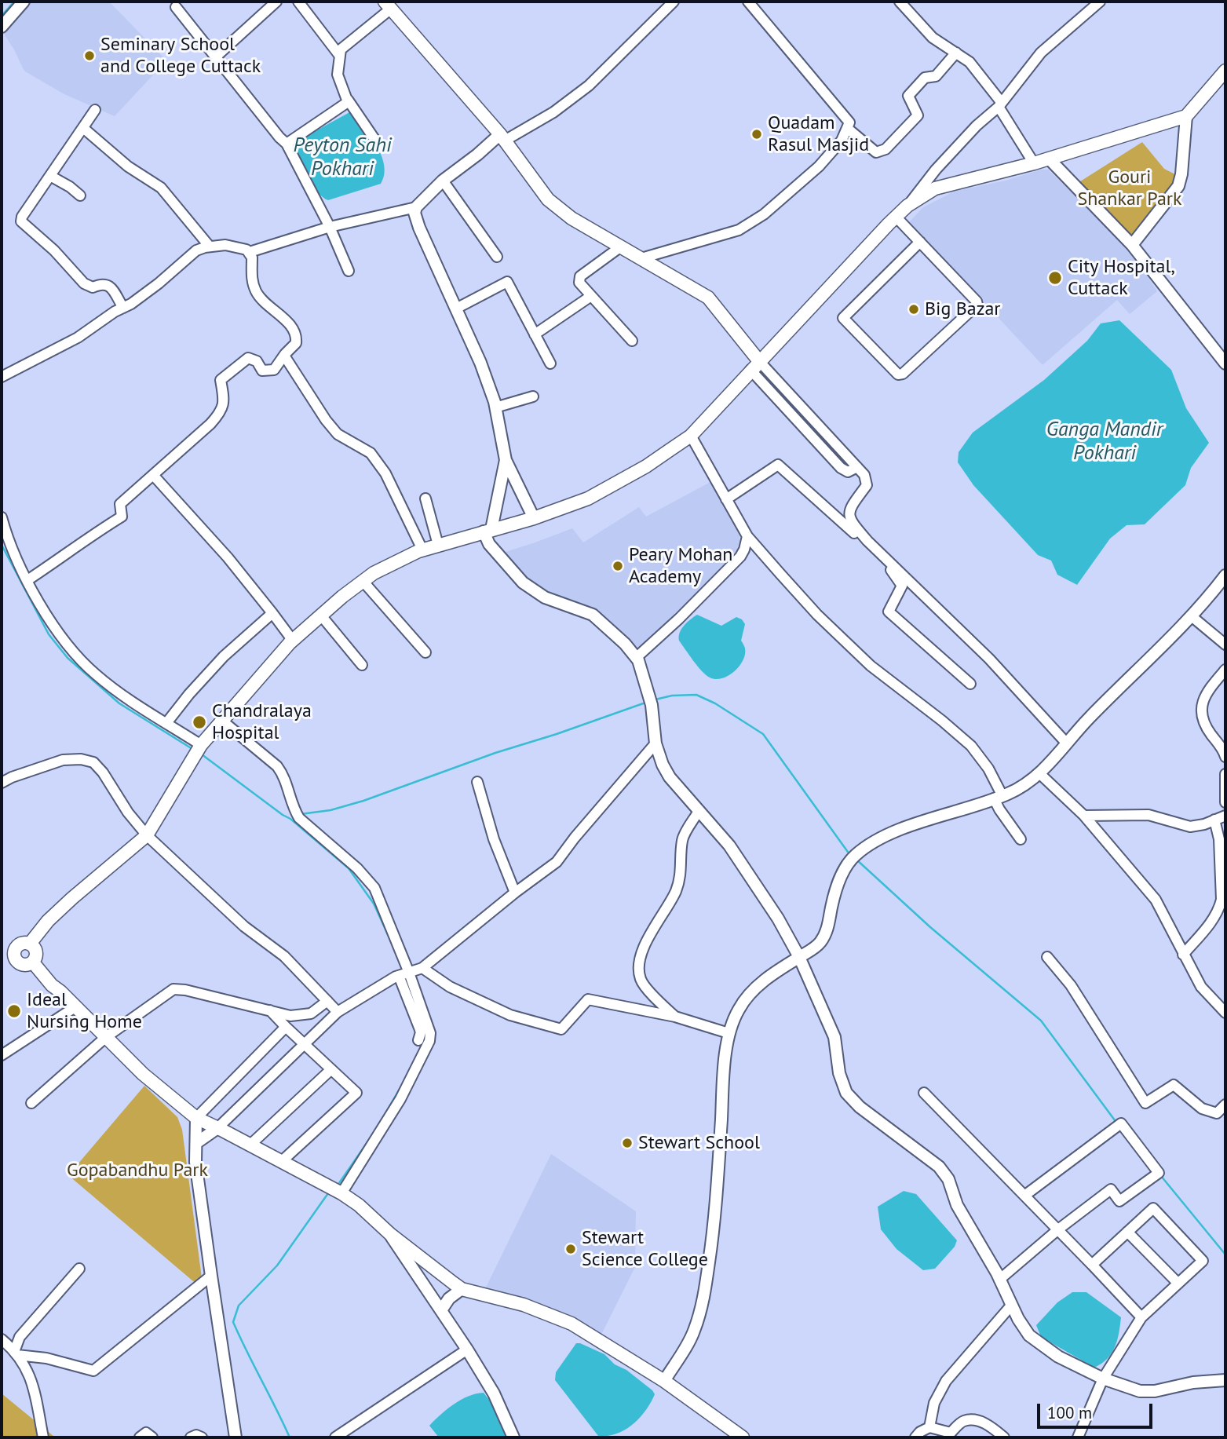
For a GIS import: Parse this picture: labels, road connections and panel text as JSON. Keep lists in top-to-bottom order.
{
  "water": ["Peyton Sahi Pokhari", "Ganga Mandir Pokhari"],
  "parks": ["Gouri Shankar Park", "Gopabandhu Park"],
  "places": [
    "Seminary School and College Cuttack",
    "Quadam Rasul Masjid",
    "City Hospital, Cuttack",
    "Big Bazar",
    "Peary Mohan Academy",
    "Chandralaya Hospital",
    "Ideal Nursing Home",
    "Stewart School",
    "Stewart Science College"
  ],
  "scale_bar": "100 m"
}
